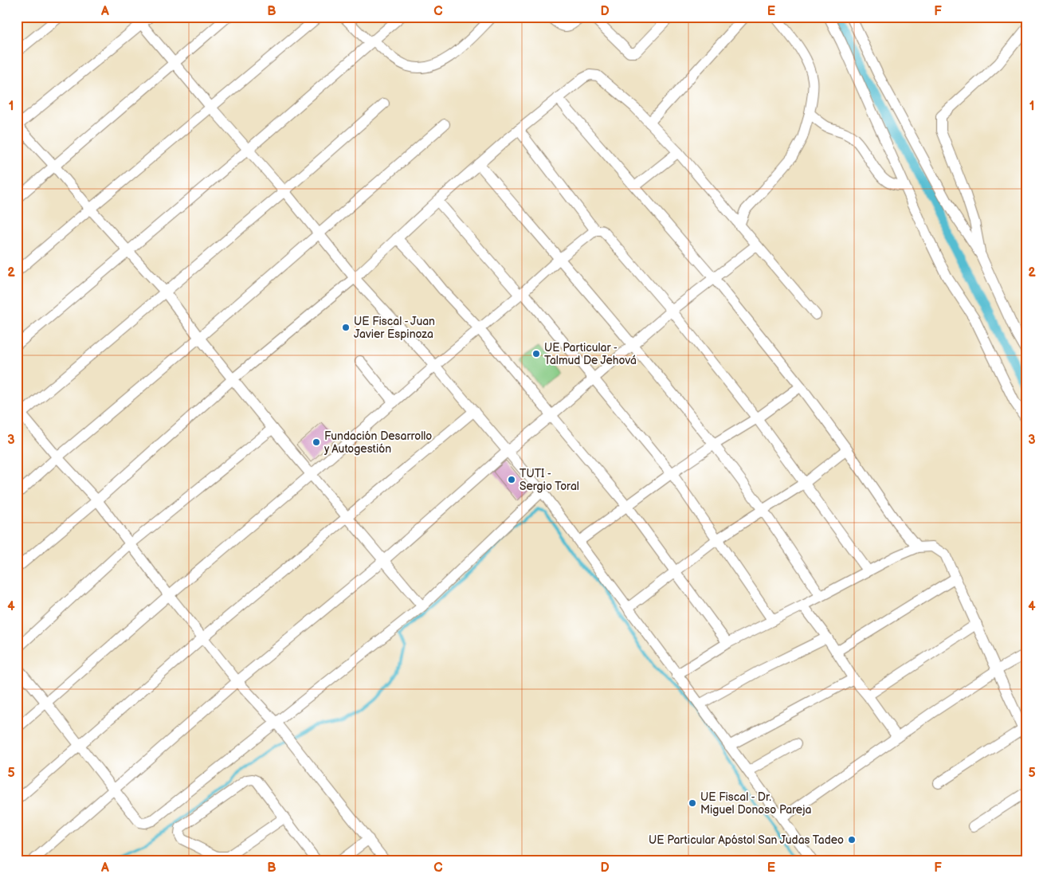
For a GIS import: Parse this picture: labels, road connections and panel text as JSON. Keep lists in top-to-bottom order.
{
  "places": [
    "UE Fiscal - Juan Javier Espinoza",
    "UE Particular - Talmud De Jehová",
    "Fundación Desarrollo y Autogestión",
    "TUTI - Sergio Toral",
    "UE Fiscal - Dr. Miguel Donoso Pareja",
    "UE Particular Apóstol San Judas Tadeo"
  ],
  "grid": {
    "columns": [
      "A",
      "B",
      "C",
      "D",
      "E",
      "F"
    ],
    "rows": [
      "1",
      "2",
      "3",
      "4",
      "5"
    ]
  }
}
